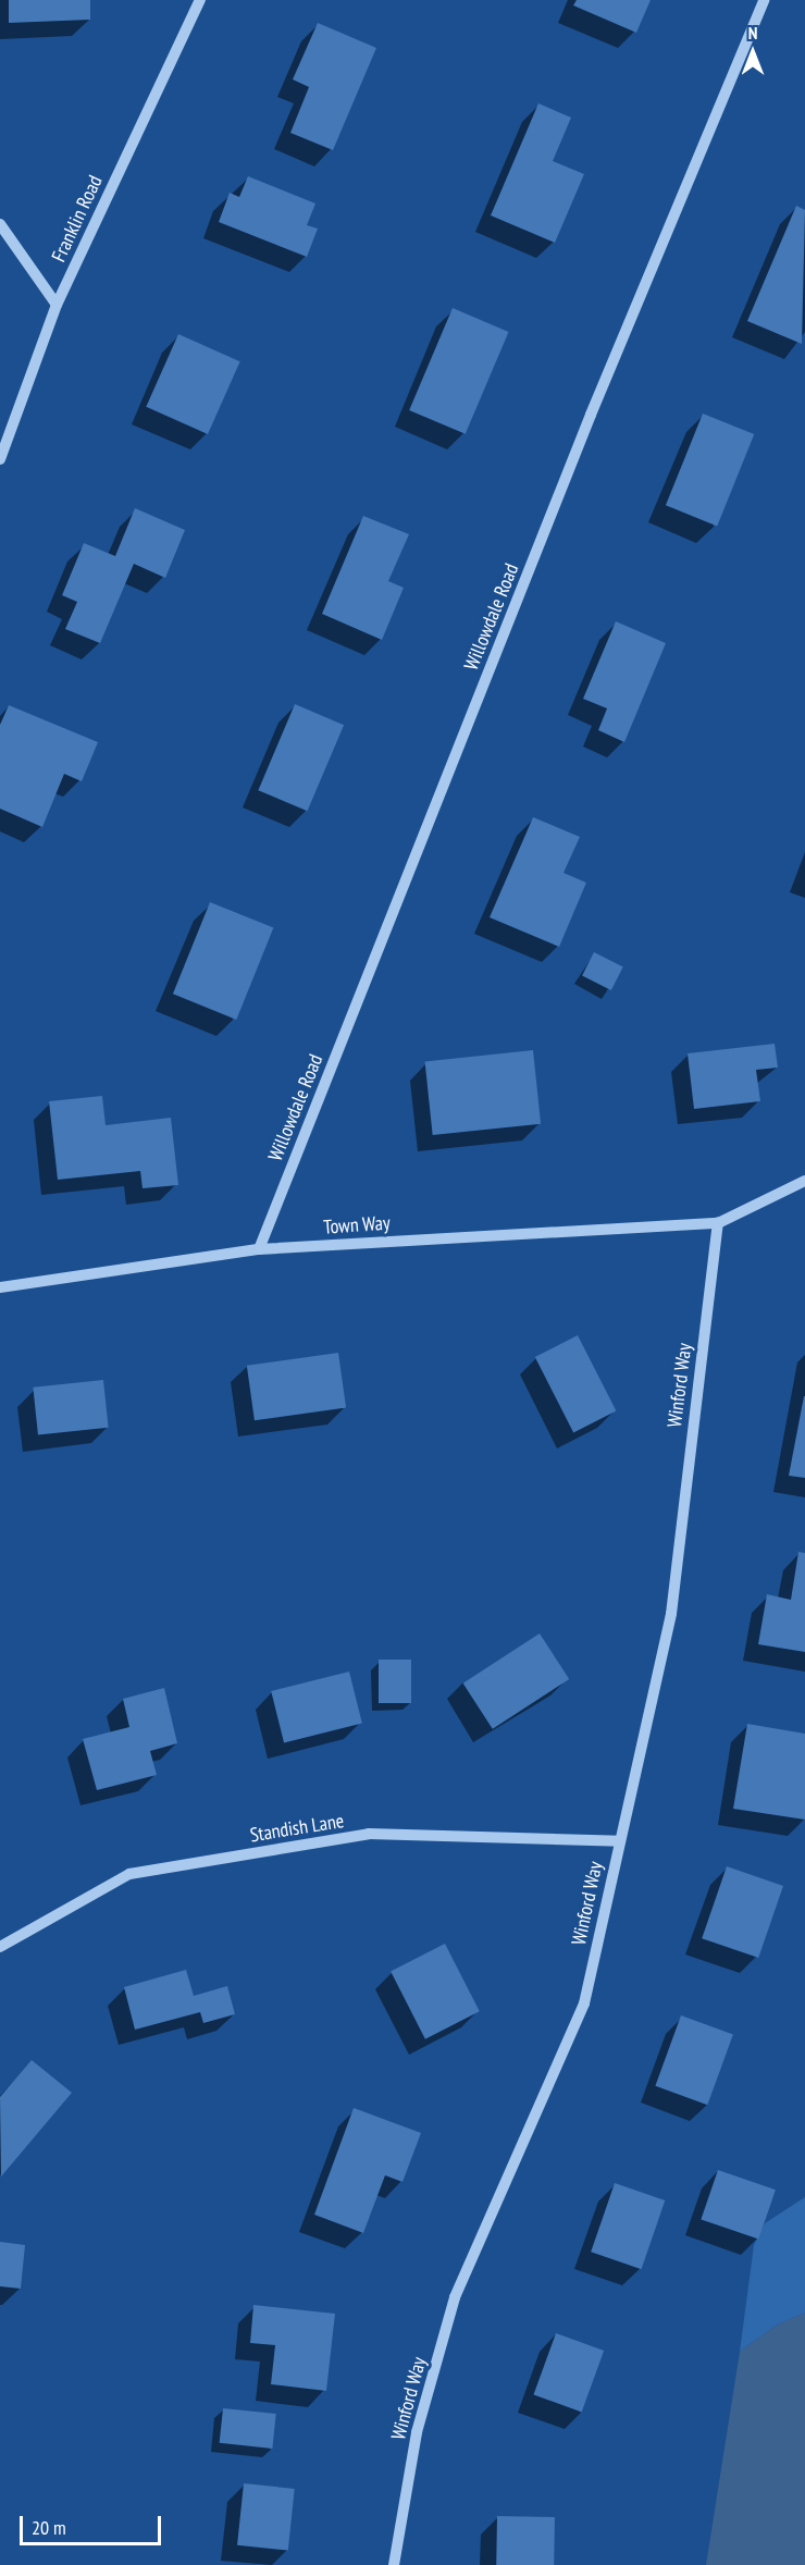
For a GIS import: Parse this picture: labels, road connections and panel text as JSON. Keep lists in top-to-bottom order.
{
  "streets": {
    "street": [
      "Franklin Road",
      "Willowdale Road",
      "Town Way",
      "Winford Way",
      "Standish Lane"
    ]
  },
  "crossings": [
    ["Willowdale Road", "Town Way"],
    ["Town Way", "Winford Way"],
    ["Winford Way", "Standish Lane"]
  ],
  "scale_bar": "20 m",
  "north": "top"
}
